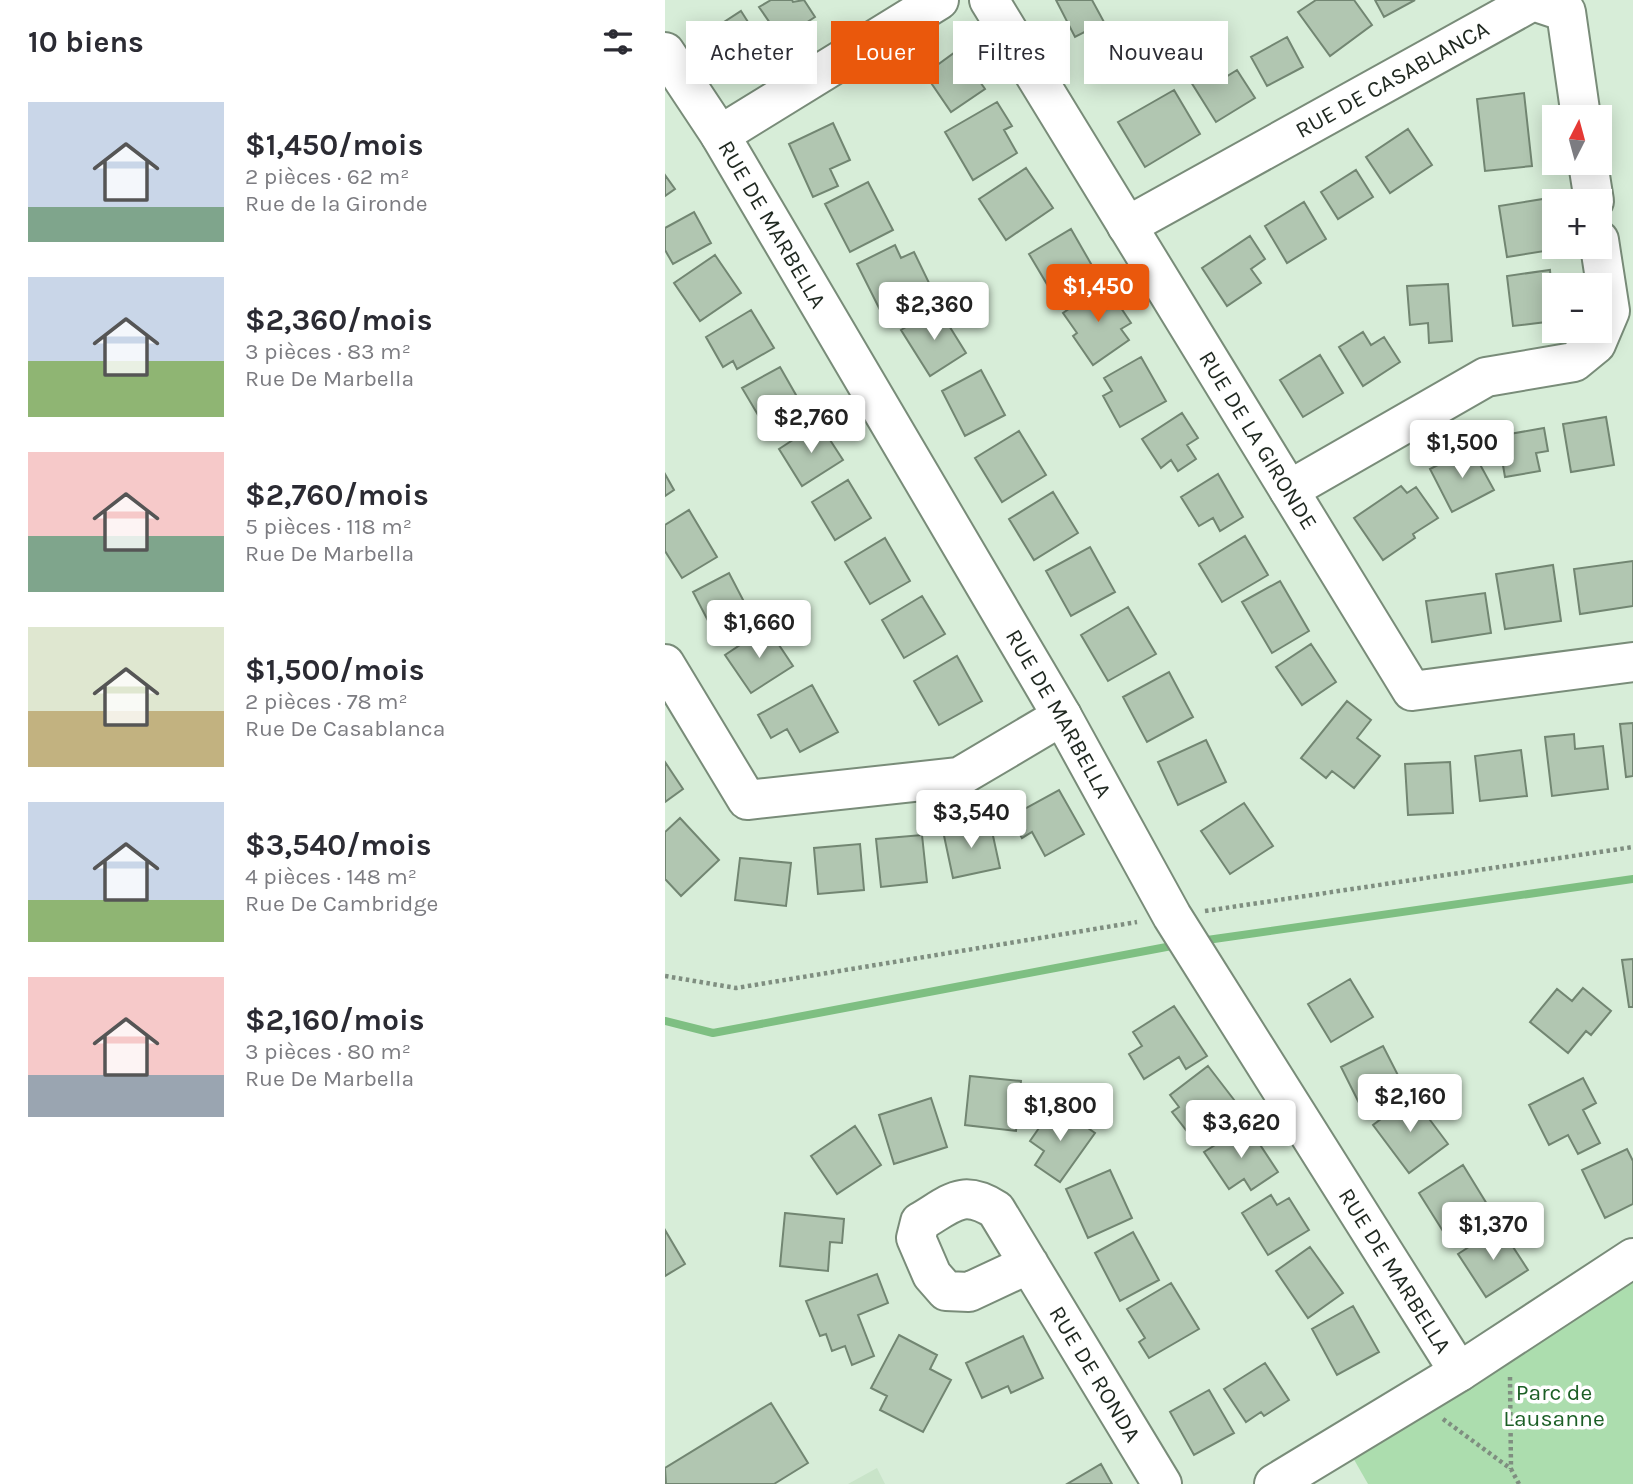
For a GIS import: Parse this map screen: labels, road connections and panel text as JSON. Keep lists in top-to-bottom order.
{
  "streets": {
    "street": [
      "RUE DE CASABLANCA",
      "RUE DE MARBELLA",
      "RUE DE LA GIRONDE",
      "RUE DE RONDA"
    ]
  },
  "crossings": [
    ["RUE DE CASABLANCA", "RUE DE LA GIRONDE"]
  ],
  "parks": ["Parc de Lausanne"],
  "north": "top",
  "page": {
    "heading": "10 biens",
    "chip": [
      "Acheter",
      "Louer",
      "Filtres",
      "Nouveau"
    ],
    "list": [
      {
        "name": "$1,450/mois",
        "note": "2 pièces · 62 m² · Rue de la Gironde"
      },
      {
        "name": "$2,360/mois",
        "note": "3 pièces · 83 m² · Rue De Marbella"
      },
      {
        "name": "$2,760/mois",
        "note": "5 pièces · 118 m² · Rue De Marbella"
      },
      {
        "name": "$1,500/mois",
        "note": "2 pièces · 78 m² · Rue De Casablanca"
      },
      {
        "name": "$3,540/mois",
        "note": "4 pièces · 148 m² · Rue De Cambridge"
      },
      {
        "name": "$2,160/mois",
        "note": "3 pièces · 80 m² · Rue De Marbella"
      }
    ],
    "map_buttons": ["+", "−"],
    "price": [
      "$1,450",
      "$2,360",
      "$2,760",
      "$1,500",
      "$1,660",
      "$3,540",
      "$2,160",
      "$1,800",
      "$3,620",
      "$1,370"
    ]
  }
}
